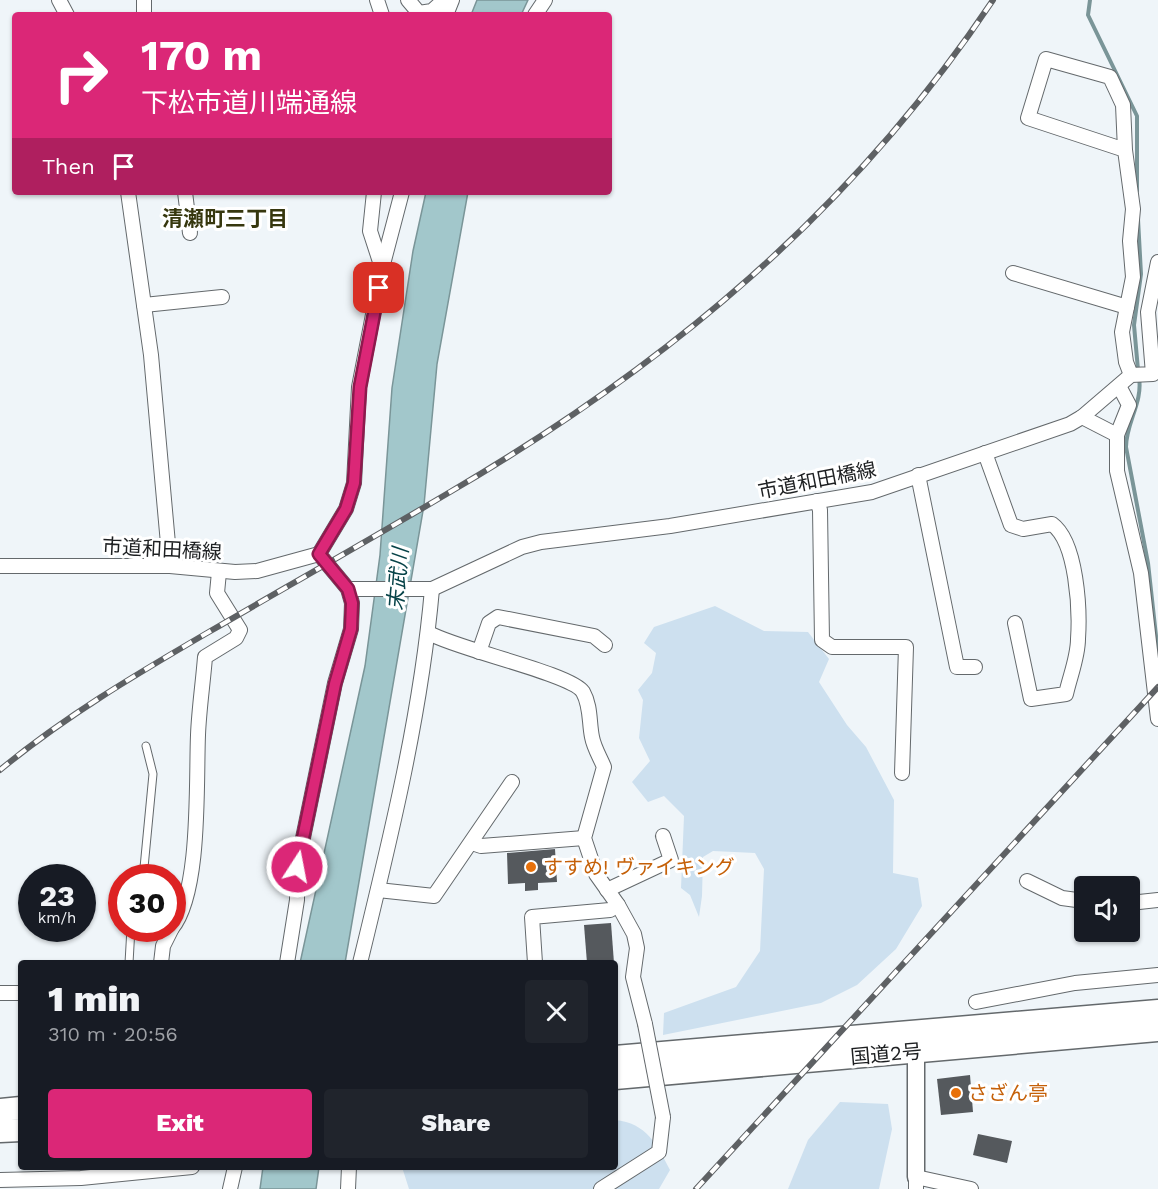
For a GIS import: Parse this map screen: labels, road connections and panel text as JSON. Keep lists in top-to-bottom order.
{
  "streets": {
    "highway": ["国道2号"],
    "street": ["市道和田橋線"]
  },
  "districts": ["清瀬町三丁目"],
  "water": ["末武川"],
  "places": ["すすめ! ヴァイキング", "さざん亭"],
  "page": {
    "turn": ["170 m", "下松市道川端通線"],
    "then": "Then",
    "speed": "23 km/h",
    "limit": "30",
    "heading": ["1 min", "310 m · 20:56"],
    "buttons": ["Exit", "Share"]
  }
}
